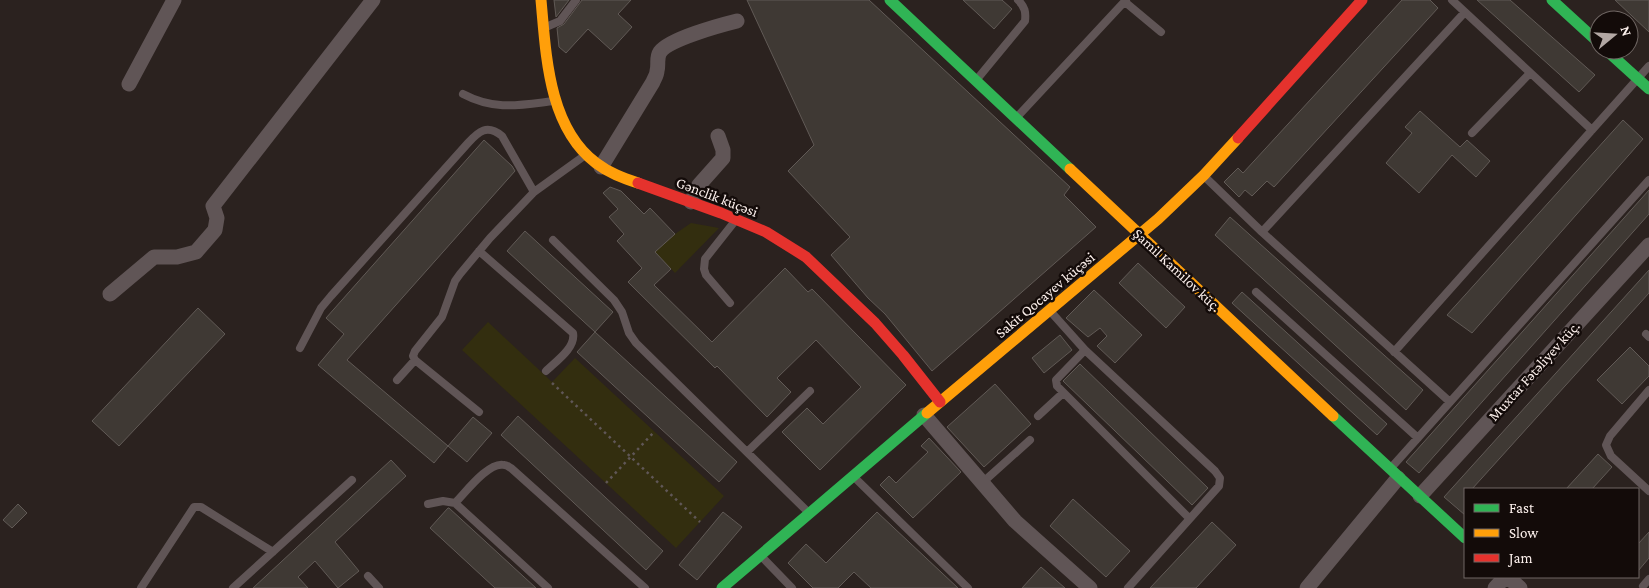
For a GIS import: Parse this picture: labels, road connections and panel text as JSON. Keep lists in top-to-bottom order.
{
  "streets": {
    "street": [
      "Gənclik küçəsi",
      "Şamil Kamilov küç.",
      "Sakit Qocayev küçəsi",
      "Muxtar Fətəliyev küç."
    ]
  },
  "crossings": [
    ["Gənclik küçəsi", "Sakit Qocayev küçəsi"],
    ["Şamil Kamilov küç.", "Sakit Qocayev küçəsi"],
    ["Şamil Kamilov küç.", "Muxtar Fətəliyev küç."]
  ],
  "legend": ["Fast", "Slow", "Jam"],
  "north": "right"
}
